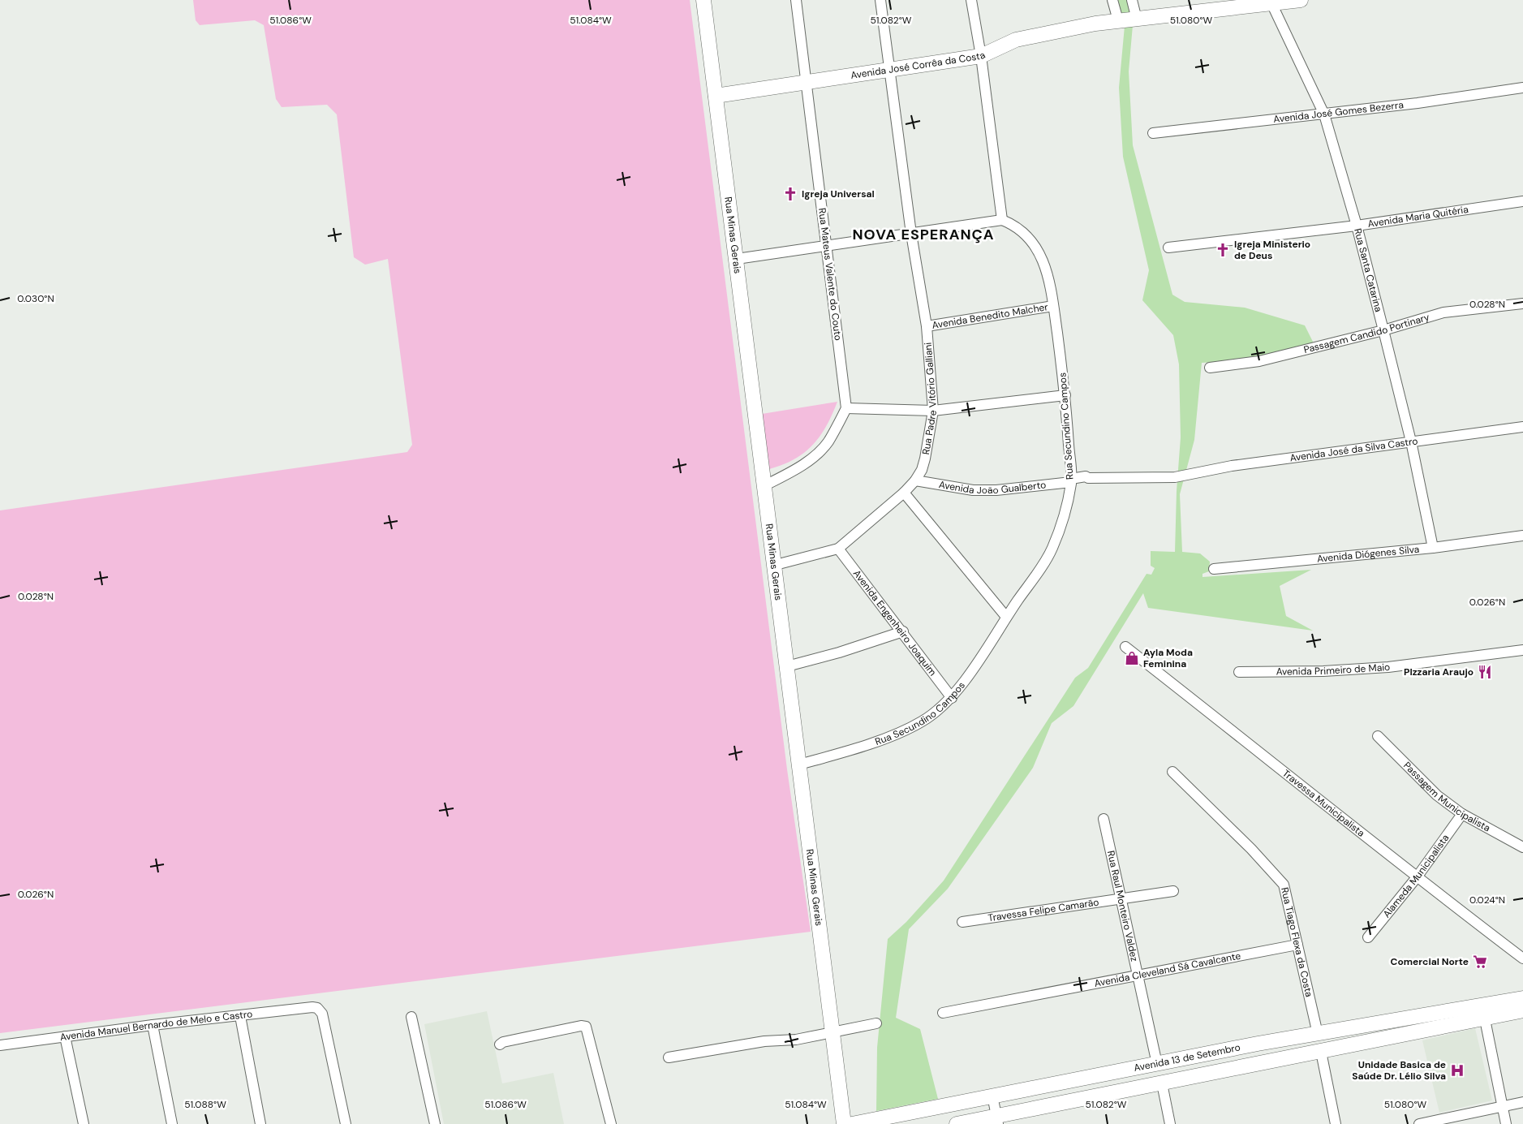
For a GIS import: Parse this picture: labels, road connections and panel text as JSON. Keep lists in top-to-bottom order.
{
  "streets": {
    "street": [
      "Avenida José Corrêa da Costa",
      "Avenida José Gomes Bezerra",
      "Avenida Maria Quitéria",
      "Rua Minas Gerais",
      "Rua Santa Catarina",
      "Rua Mateus Valente do Couto",
      "Avenida Benedito Malcher",
      "Passagem Candido Portinary",
      "Rua Padre Vitório Galliani",
      "Rua Secundino Campos",
      "Avenida José da Silva Castro",
      "Avenida João Gualberto",
      "Avenida Diógenes Silva",
      "Avenida Engenheiro Joaquim",
      "Avenida Primeiro de Maio",
      "Passagem Municipalista",
      "Travessa Municipalista",
      "Alameda Municipalista",
      "Rua Raul Monteiro Valdez",
      "Travessa Felipe Camarão",
      "Rua Tiago Flexa da Costa",
      "Avenida Cleveland Sá Cavalcante",
      "Avenida Manuel Bernardo de Melo e Castro",
      "Avenida 13 de Setembro"
    ]
  },
  "crossings": [
    ["Avenida José Corrêa da Costa", "Rua Minas Gerais"],
    ["Avenida José Corrêa da Costa", "Rua Santa Catarina"],
    ["Avenida José Corrêa da Costa", "Rua Mateus Valente do Couto"],
    ["Avenida José Corrêa da Costa", "Rua Padre Vitório Galliani"],
    ["Avenida José Gomes Bezerra", "Rua Santa Catarina"],
    ["Avenida Maria Quitéria", "Rua Santa Catarina"],
    ["Rua Minas Gerais", "Rua Padre Vitório Galliani"],
    ["Rua Minas Gerais", "Rua Secundino Campos"],
    ["Rua Santa Catarina", "Passagem Candido Portinary"],
    ["Rua Santa Catarina", "Avenida José da Silva Castro"],
    ["Rua Santa Catarina", "Avenida Diógenes Silva"],
    ["Avenida Benedito Malcher", "Rua Padre Vitório Galliani"],
    ["Avenida Benedito Malcher", "Rua Secundino Campos"],
    ["Rua Padre Vitório Galliani", "Avenida João Gualberto"],
    ["Rua Padre Vitório Galliani", "Avenida Engenheiro Joaquim"],
    ["Rua Secundino Campos", "Avenida João Gualberto"],
    ["Rua Secundino Campos", "Avenida Engenheiro Joaquim"],
    ["Avenida José da Silva Castro", "Avenida João Gualberto"],
    ["Passagem Municipalista", "Alameda Municipalista"],
    ["Travessa Municipalista", "Alameda Municipalista"],
    ["Rua Raul Monteiro Valdez", "Travessa Felipe Camarão"],
    ["Rua Raul Monteiro Valdez", "Avenida Cleveland Sá Cavalcante"],
    ["Rua Raul Monteiro Valdez", "Avenida 13 de Setembro"],
    ["Rua Tiago Flexa da Costa", "Avenida Cleveland Sá Cavalcante"],
    ["Rua Tiago Flexa da Costa", "Avenida 13 de Setembro"]
  ],
  "districts": ["NOVA ESPERANÇA"],
  "places": {
    "church": ["Igreja Universal", "Igreja Ministerio de Deus"],
    "shop": ["Ayla Moda Feminina"],
    "restaurant": ["PIzzaria Araujo"],
    "supermarket": ["Comercial Norte"],
    "hospital": ["Unidade Basica de Saúde Dr. Lélio Silva"]
  },
  "coordinates": [
    "51.086°W",
    "51.084°W",
    "51.082°W",
    "51.080°W",
    "0.030°N",
    "0.028°N",
    "0.026°N",
    "0.024°N",
    "51.088°W"
  ]
}
